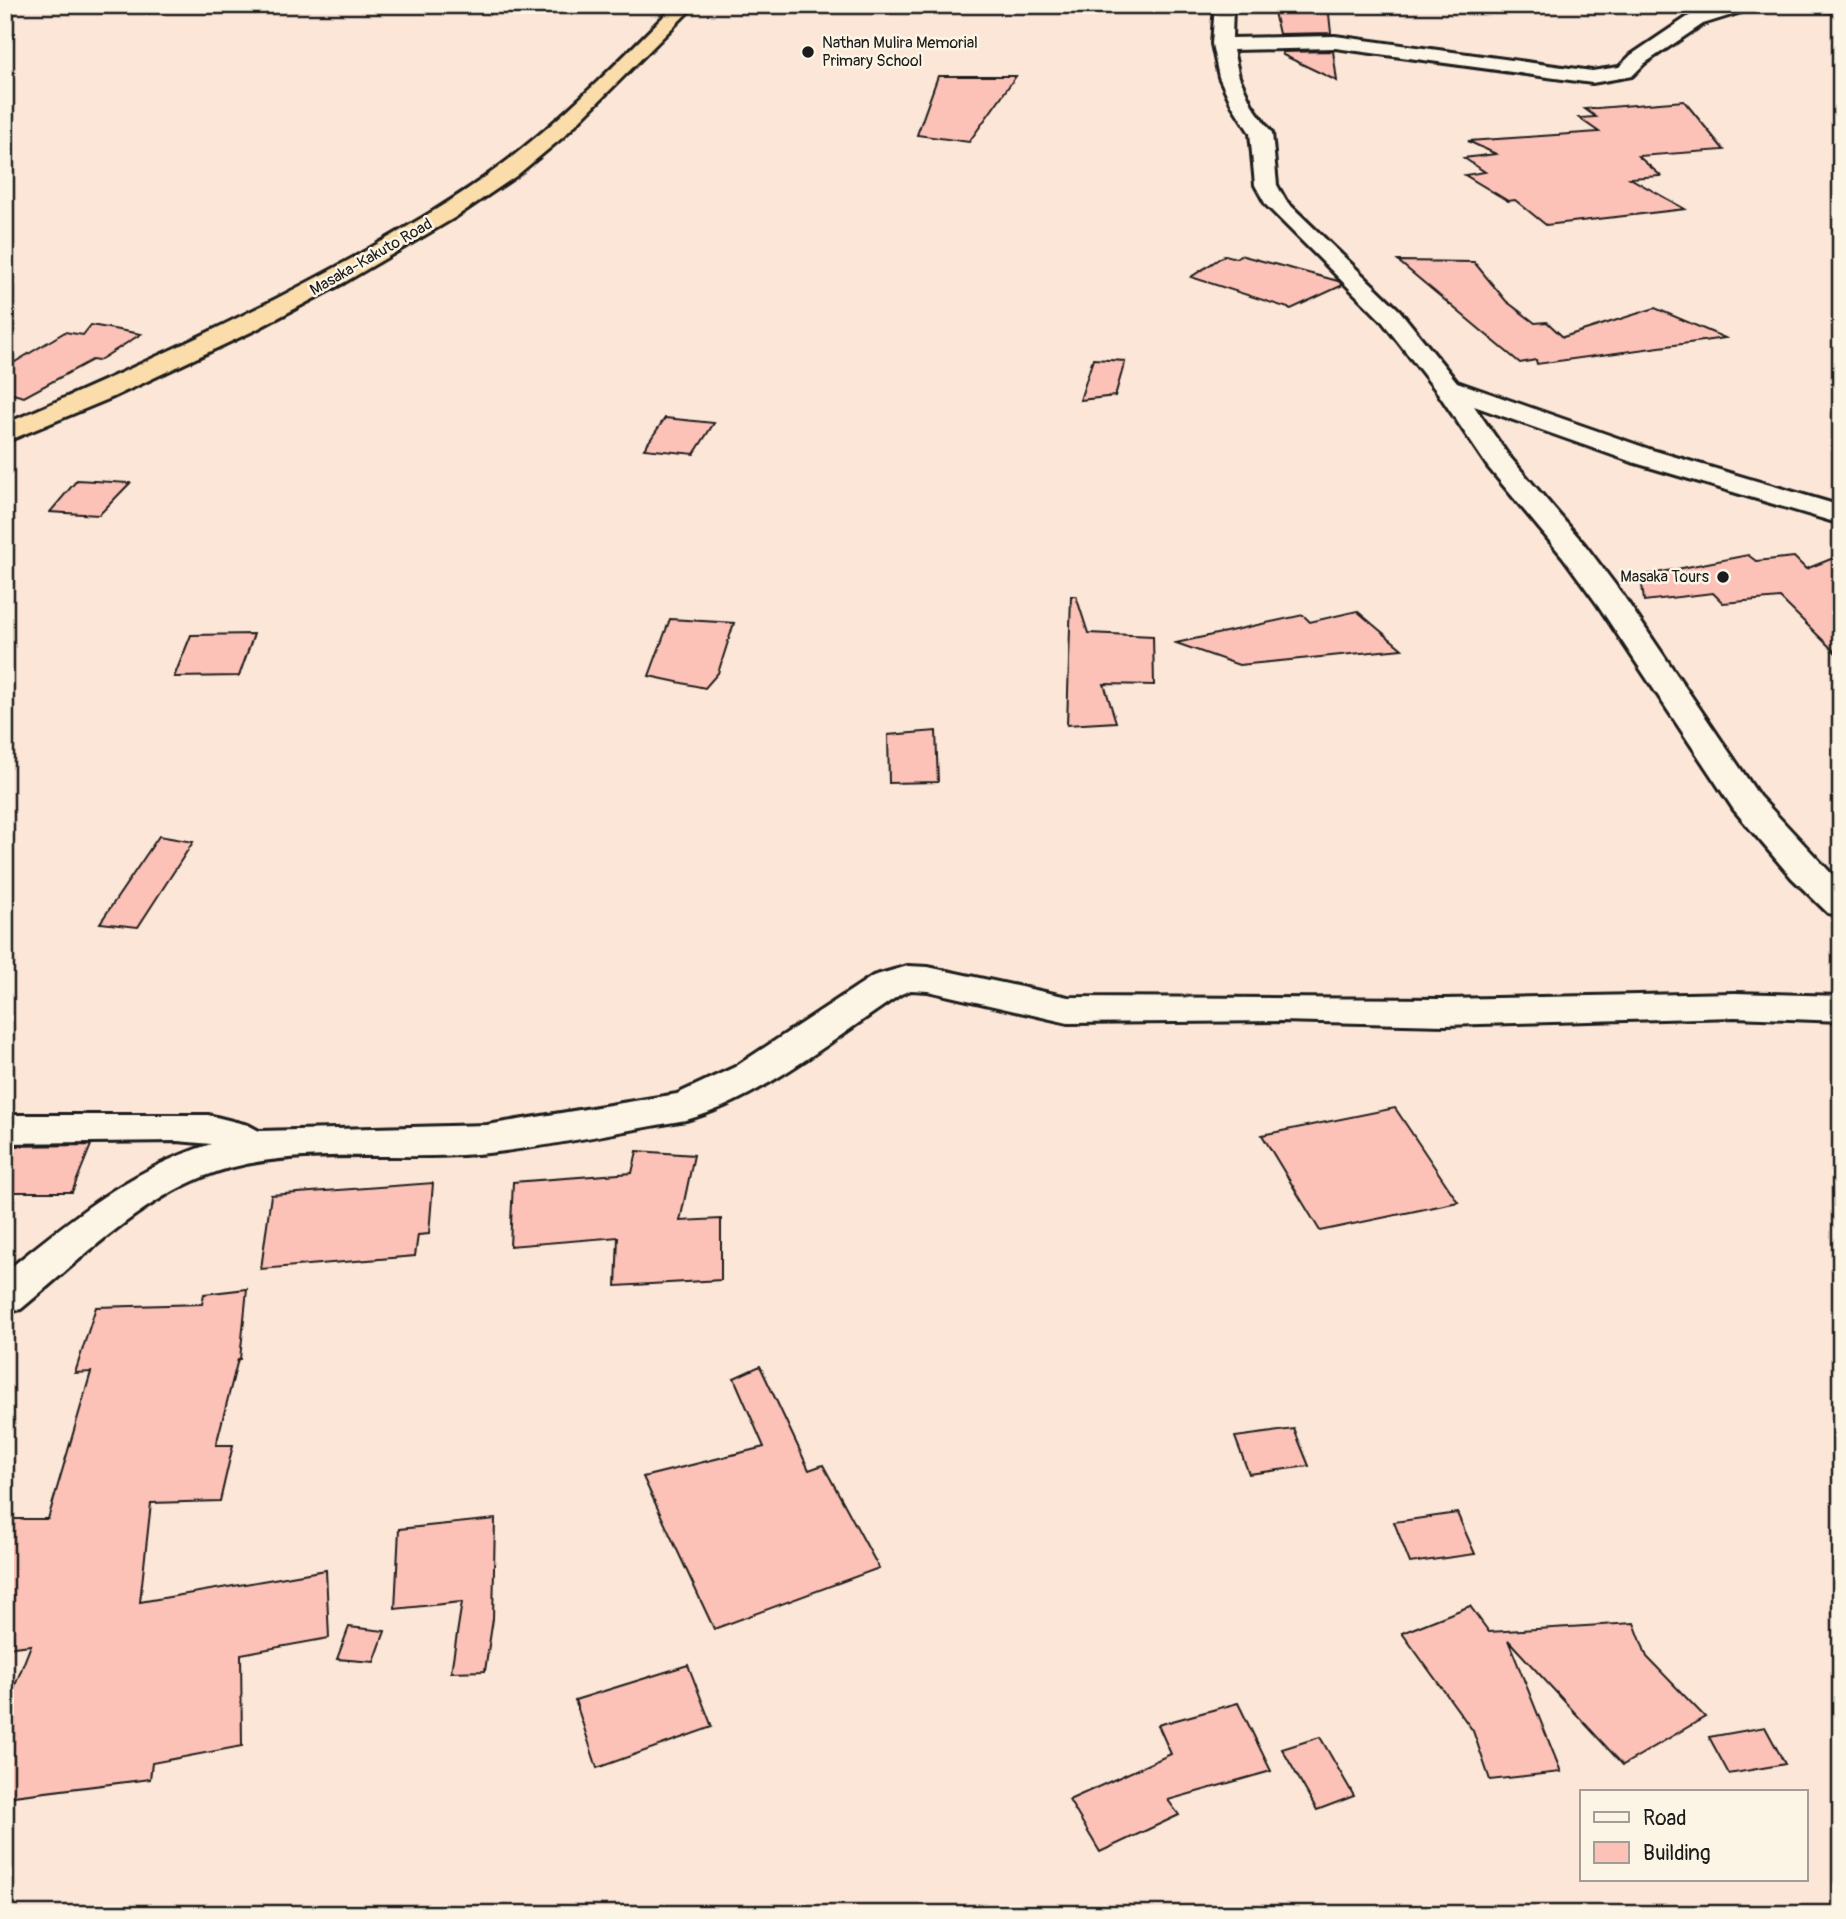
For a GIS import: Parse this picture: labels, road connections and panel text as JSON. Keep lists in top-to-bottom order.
{
  "streets": {
    "highway": ["Masaka-Kakuto Road"]
  },
  "places": ["Nathan Mulira Memorial Primary School", "Masaka Tours"],
  "legend": ["Road", "Building"]
}
